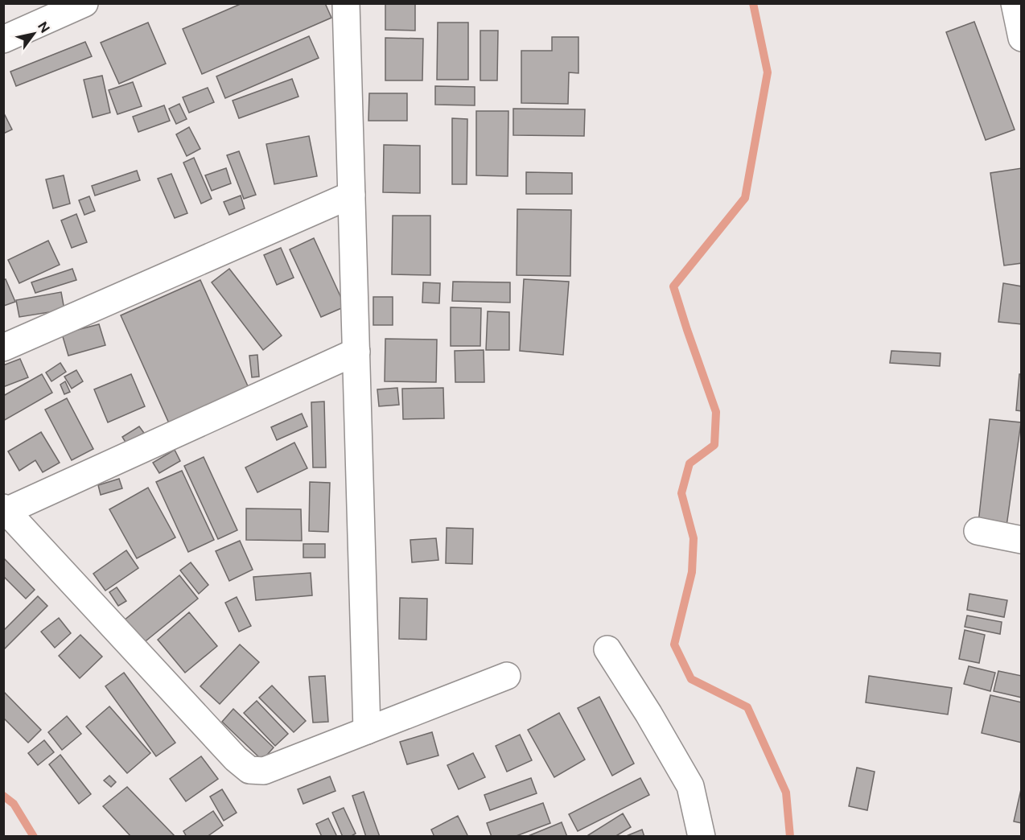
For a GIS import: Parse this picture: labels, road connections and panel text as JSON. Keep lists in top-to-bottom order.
{
  "north": "top right"
}
